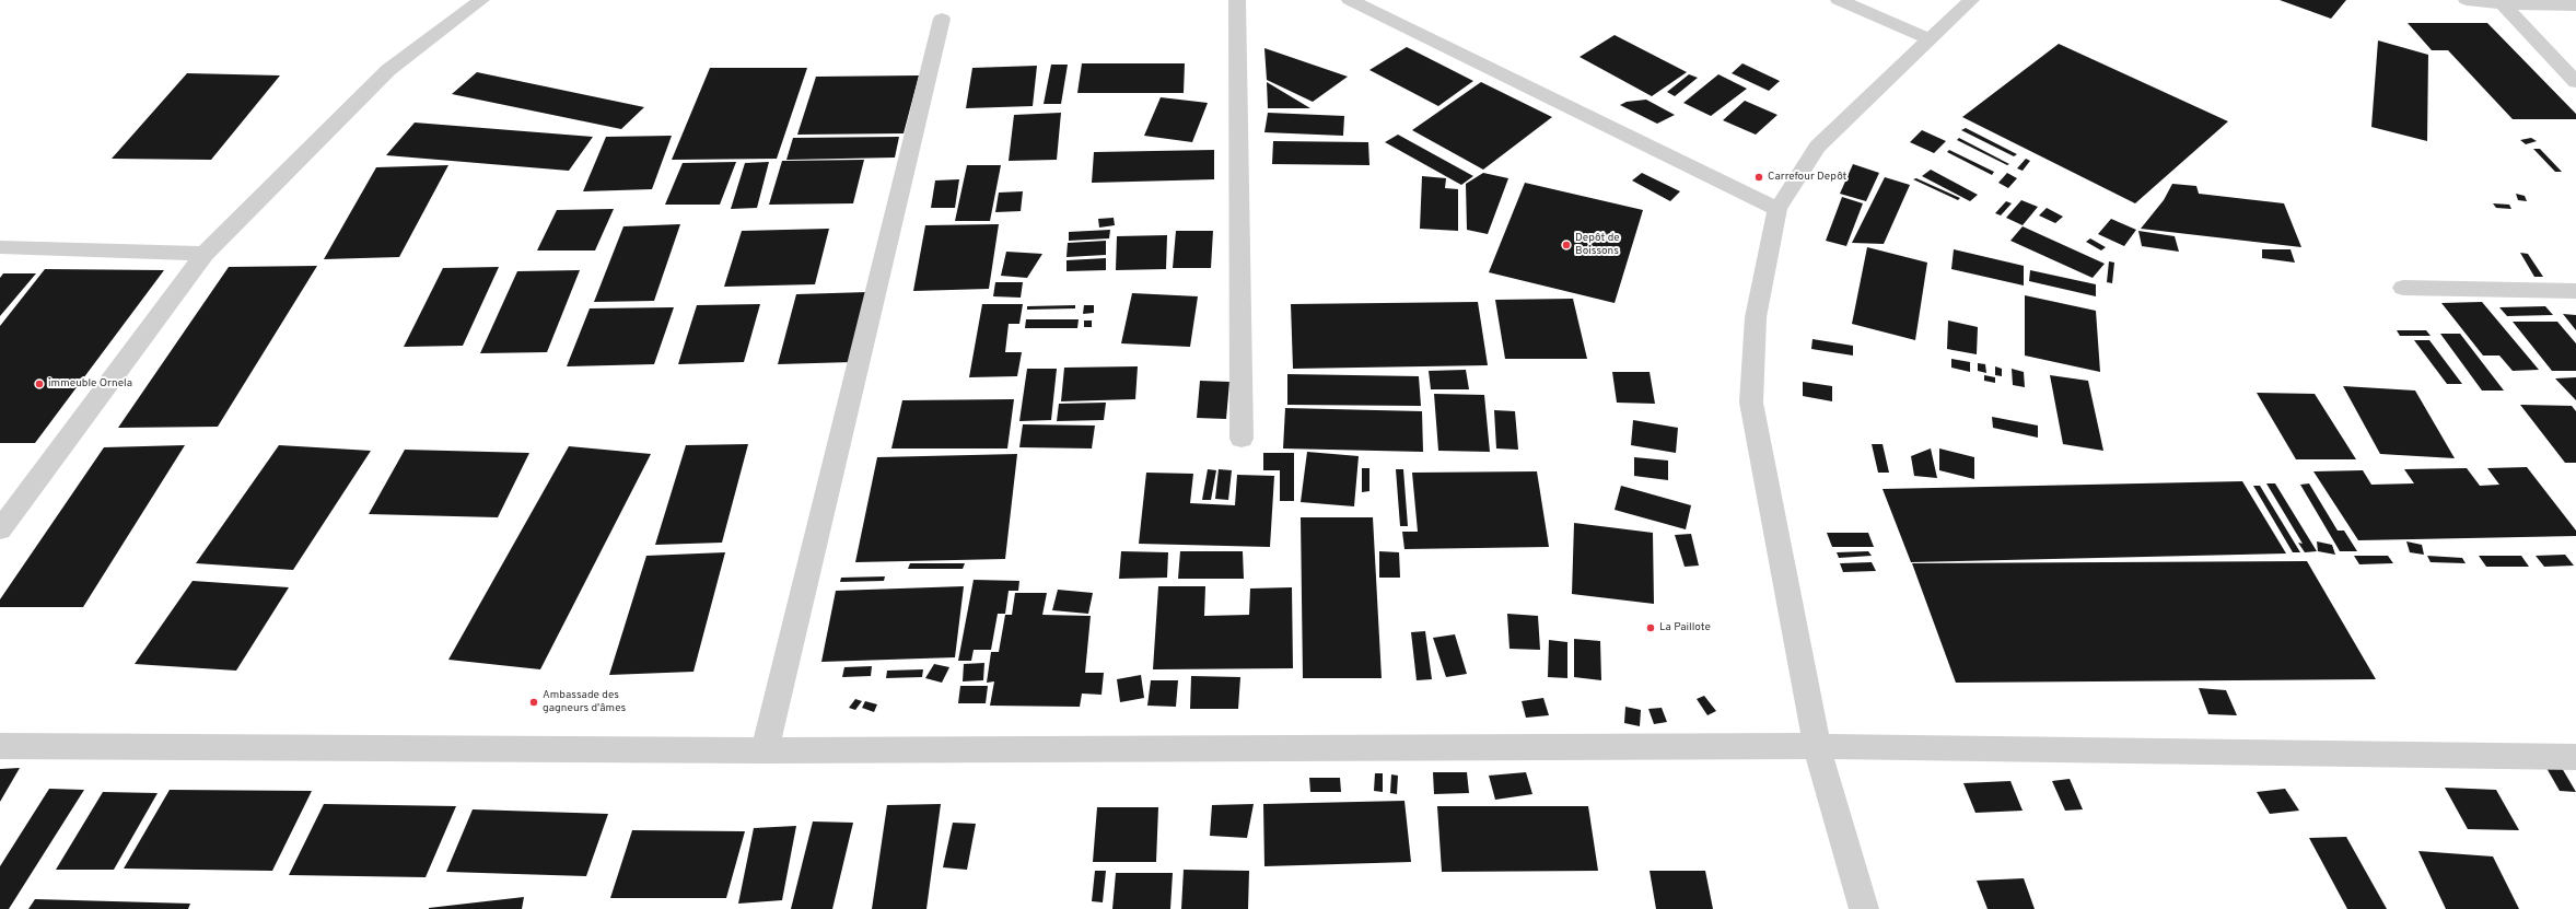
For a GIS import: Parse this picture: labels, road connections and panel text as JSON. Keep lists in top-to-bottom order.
{
  "places": [
    "Carrefour Depôt",
    "Depôt de Boissons",
    "immeuble Ornela",
    "La Paillote",
    "Ambassade des gagneurs d'âmes"
  ]
}
